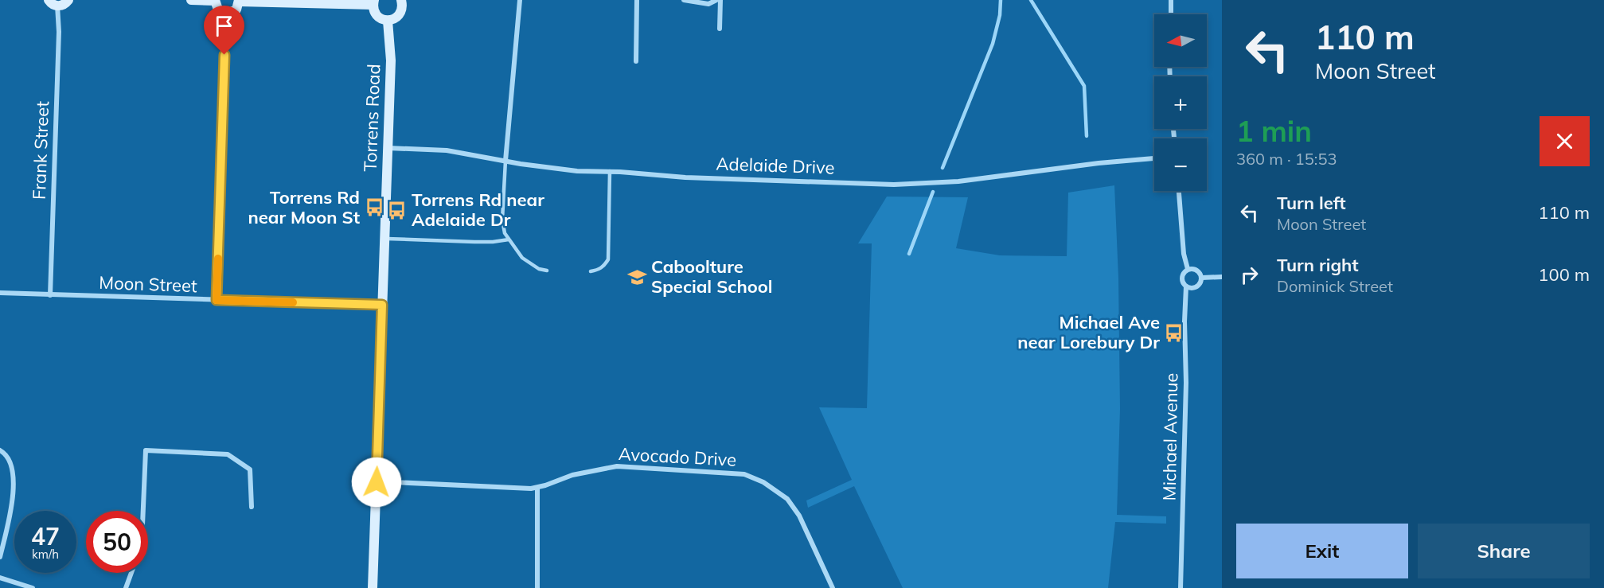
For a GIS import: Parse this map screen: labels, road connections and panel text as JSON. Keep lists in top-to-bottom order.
{
  "streets": {
    "main road": ["Torrens Road"],
    "street": [
      "Frank Street",
      "Adelaide Drive",
      "Moon Street",
      "Michael Avenue",
      "Avocado Drive"
    ]
  },
  "crossings": [
    ["Torrens Road", "Adelaide Drive"],
    ["Torrens Road", "Moon Street"],
    ["Torrens Road", "Avocado Drive"],
    ["Frank Street", "Moon Street"]
  ],
  "places": {
    "bus stop": ["Torrens Rd near Moon St", "Torrens Rd near Adelaide Dr", "Michael Ave near Lorebury Dr"],
    "school or university": ["Caboolture Special School"]
  },
  "north": "left",
  "page": {
    "turn": ["110 m", "Moon Street"],
    "map_buttons": ["+", "−"],
    "heading": ["1 min", "360 m · 15:53"],
    "list": [
      {
        "name": "Turn left",
        "note": "Moon Street",
        "value": "110 m"
      },
      {
        "name": "Turn right",
        "note": "Dominick Street",
        "value": "100 m"
      }
    ],
    "speed": "47 km/h",
    "limit": "50",
    "buttons": ["Exit", "Share"]
  }
}
